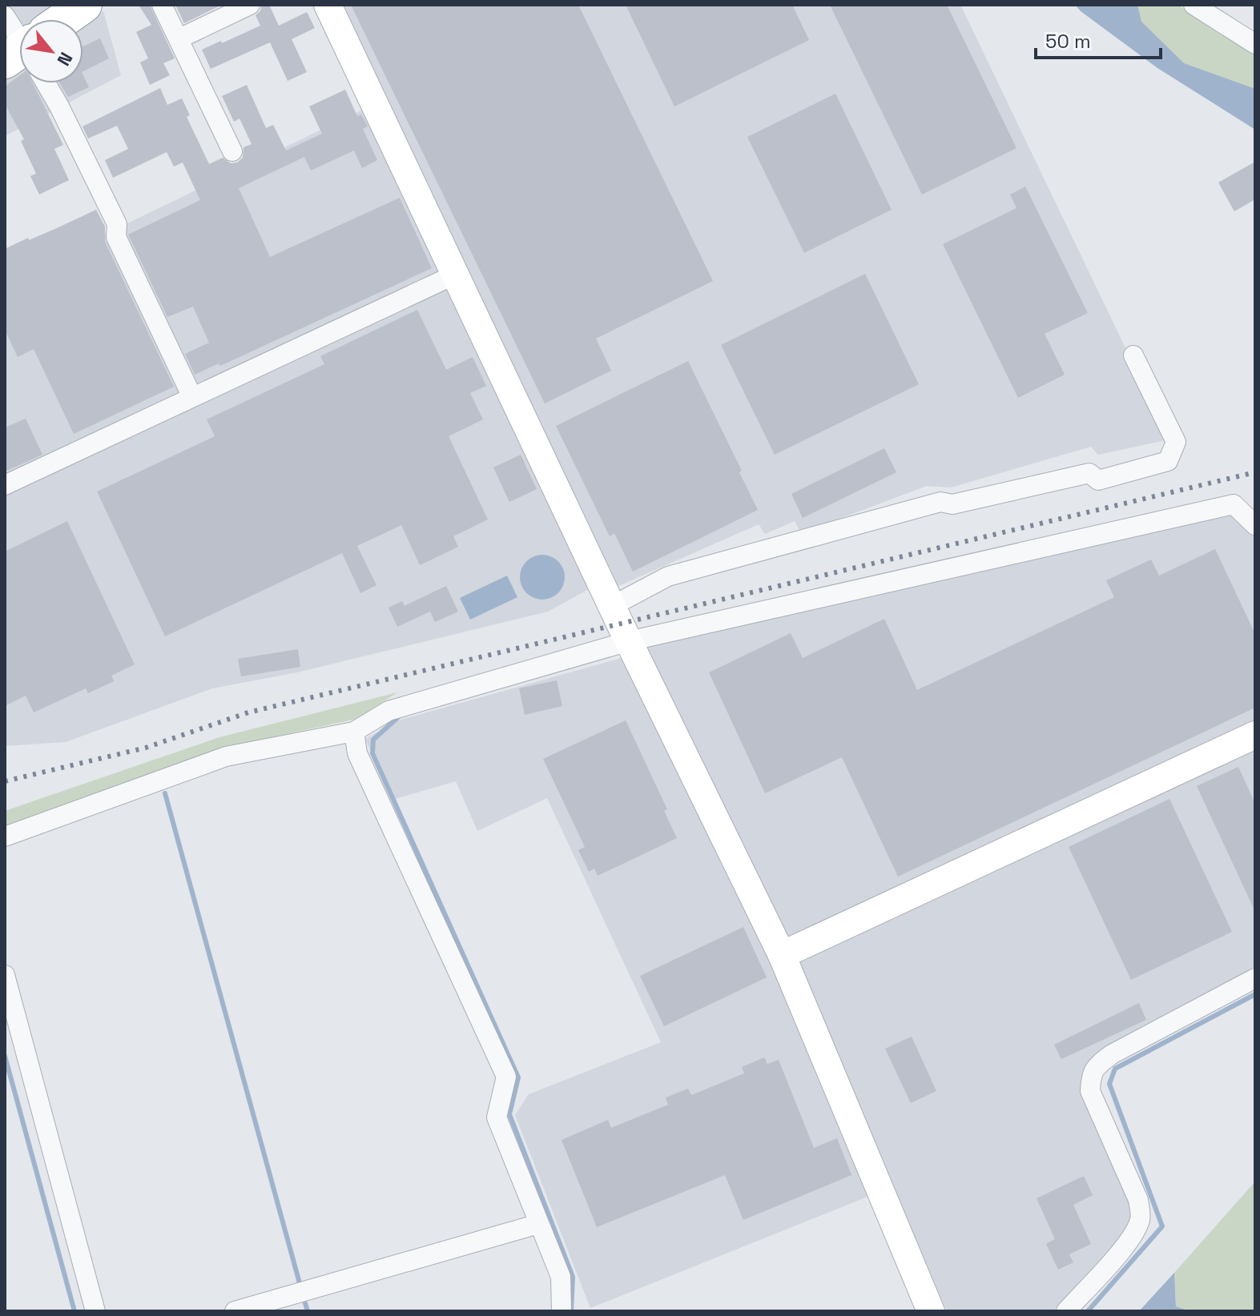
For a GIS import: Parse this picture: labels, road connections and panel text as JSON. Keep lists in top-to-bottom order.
{
  "scale_bar": "50 m",
  "north": "bottom right"
}
